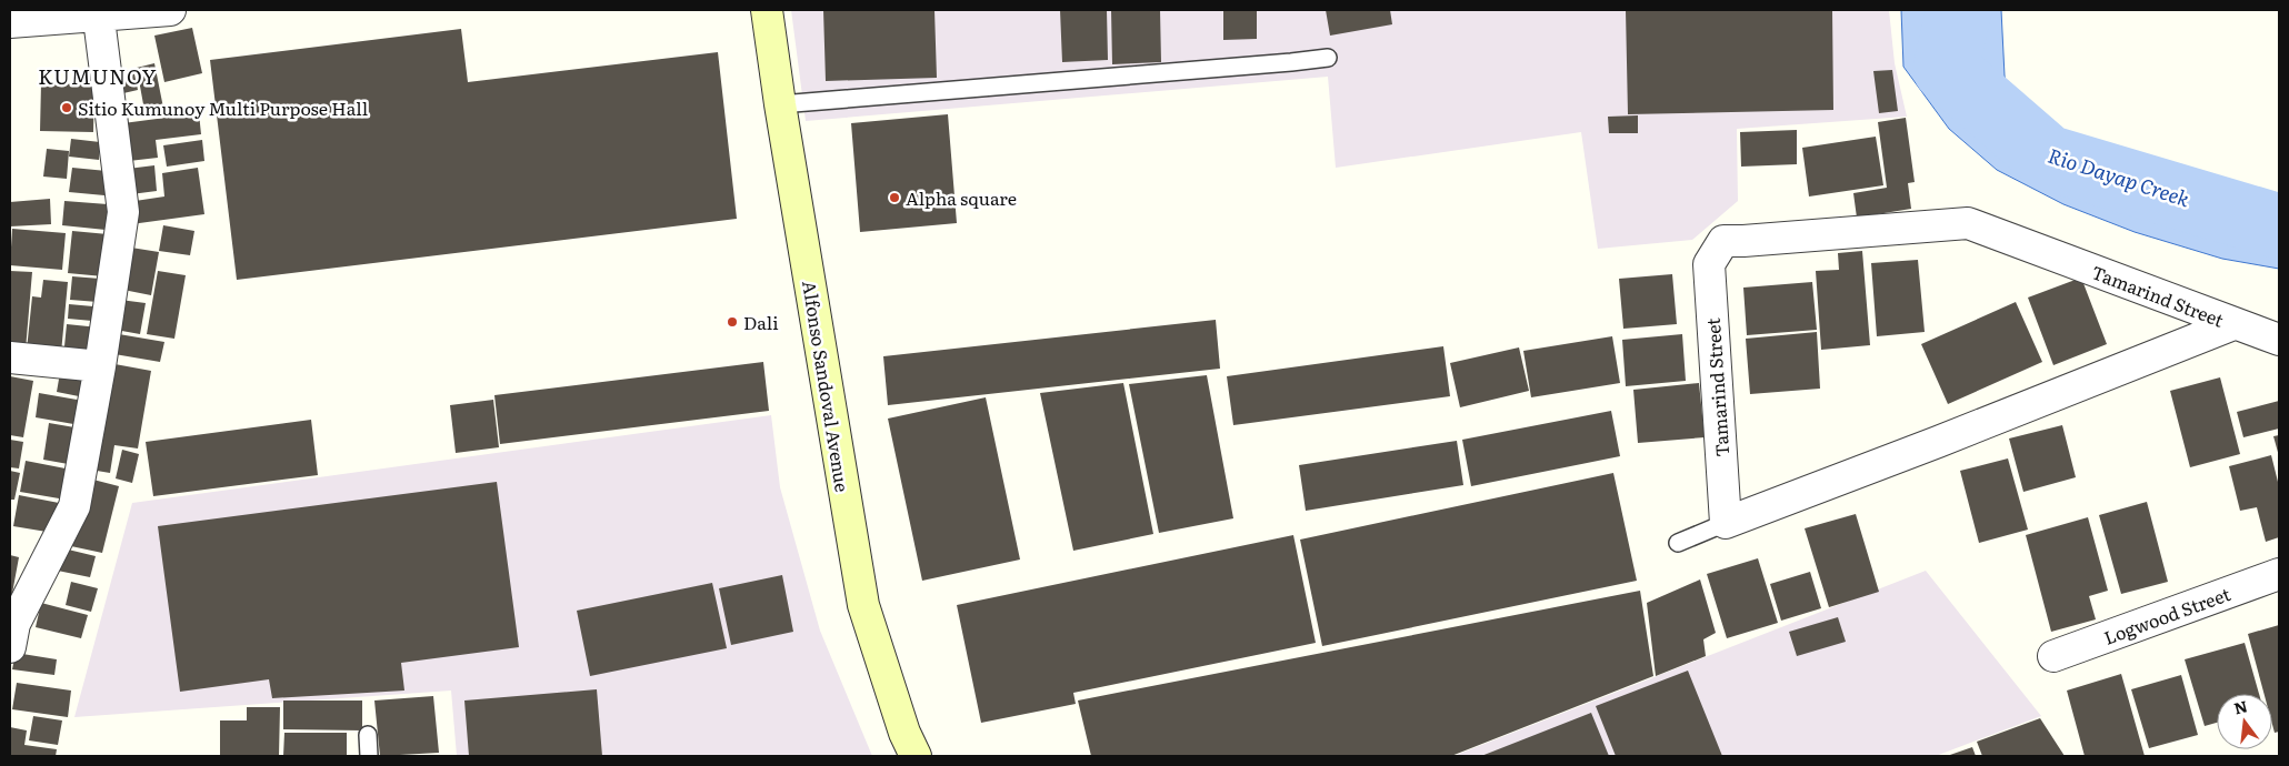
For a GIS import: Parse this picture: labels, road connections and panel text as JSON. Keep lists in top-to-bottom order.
{
  "streets": {
    "main road": ["Alfonso Sandoval Avenue"],
    "street": ["Tamarind Street", "Logwood Street"]
  },
  "districts": ["KUMUNOY"],
  "water": ["Rio Dayap Creek"],
  "places": ["Sitio Kumunoy Multi Purpose Hall", "Alpha square", "Dali"],
  "north": "top"
}
